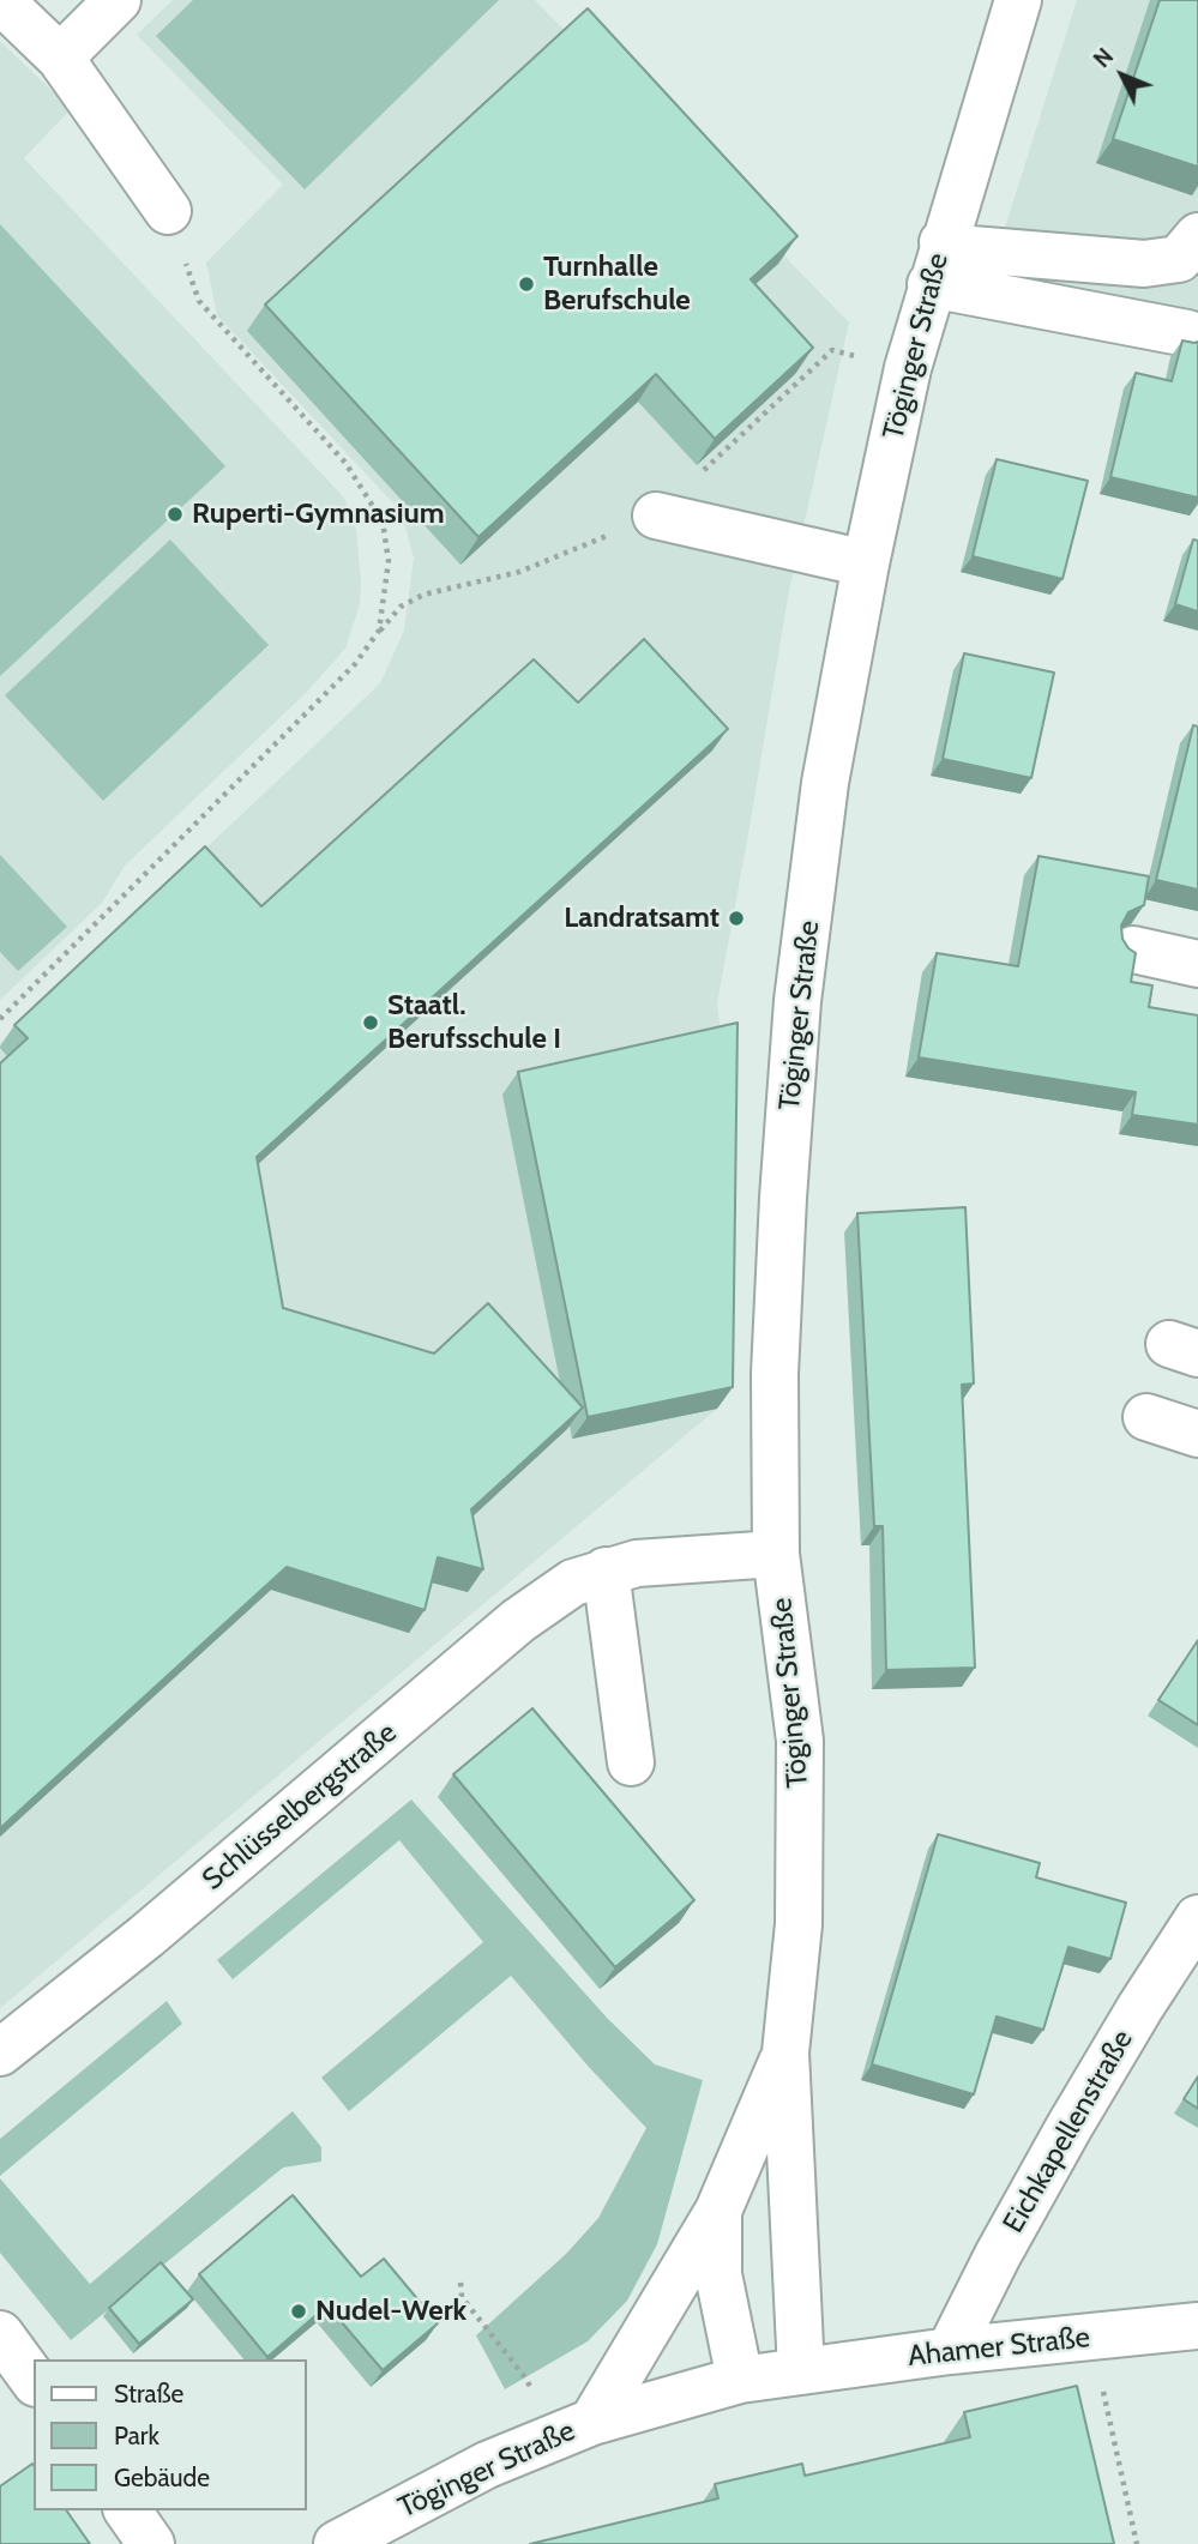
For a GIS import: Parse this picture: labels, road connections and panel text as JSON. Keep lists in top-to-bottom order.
{
  "streets": {
    "street": [
      "Töginger Straße",
      "Schlüsselbergstraße",
      "Eichkapellenstraße",
      "Ahamer Straße"
    ]
  },
  "crossings": [
    ["Töginger Straße", "Schlüsselbergstraße"],
    ["Töginger Straße", "Ahamer Straße"],
    ["Eichkapellenstraße", "Ahamer Straße"]
  ],
  "places": [
    "Turnhalle Berufschule",
    "Ruperti-Gymnasium",
    "Landratsamt",
    "Staatl. Berufsschule I",
    "Nudel-Werk"
  ],
  "legend": ["Straße", "Park", "Gebäude"],
  "north": "top left"
}
